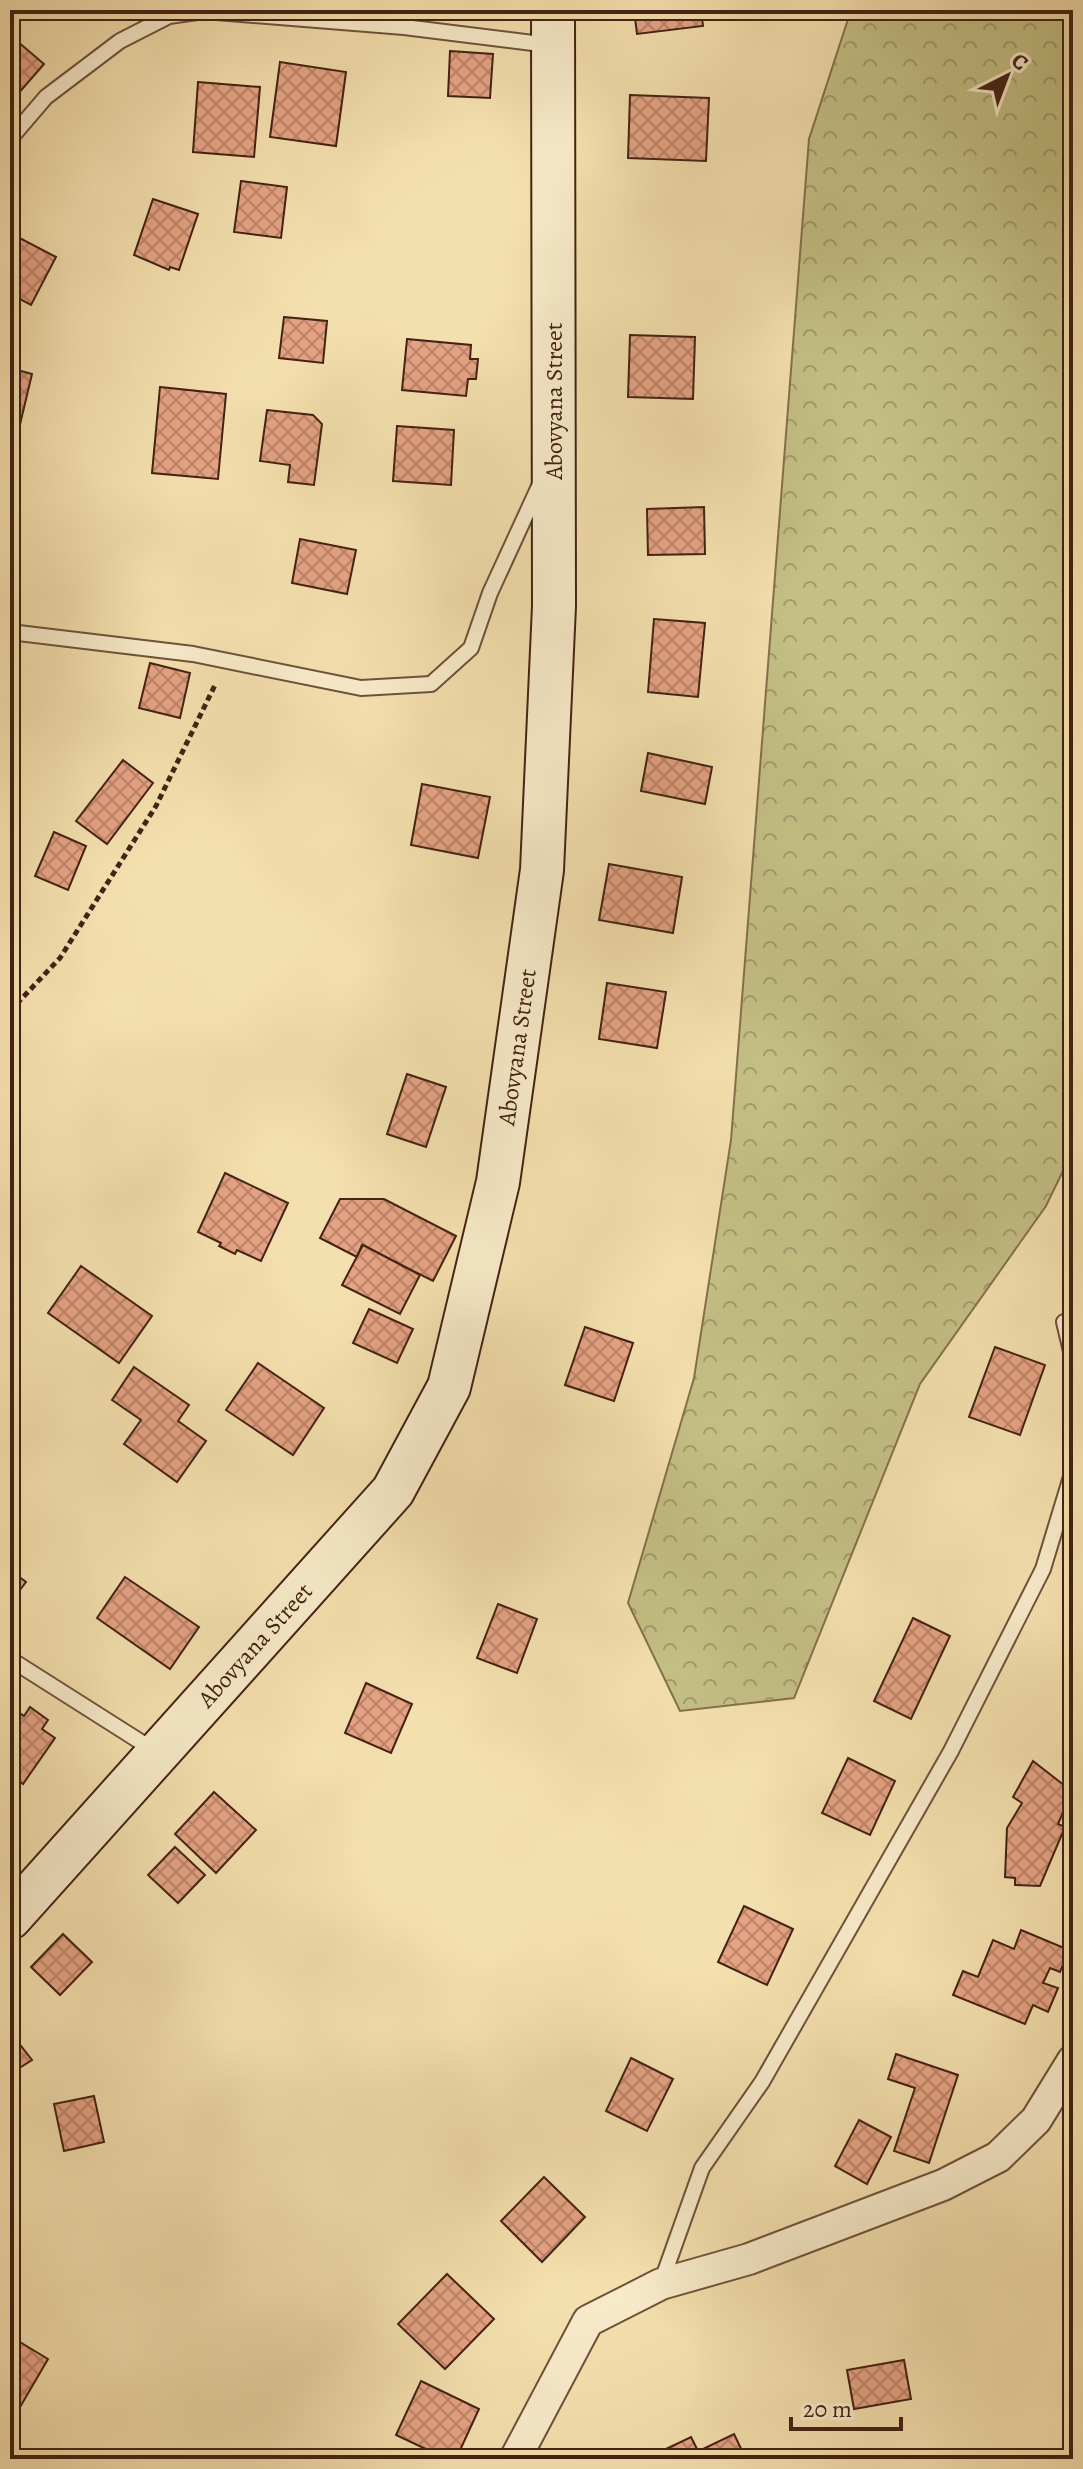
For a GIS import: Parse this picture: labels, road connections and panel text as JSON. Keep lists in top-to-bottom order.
{
  "streets": {
    "street": ["Abovyana Street"]
  },
  "scale_bar": "20 m",
  "north": "top right"
}
